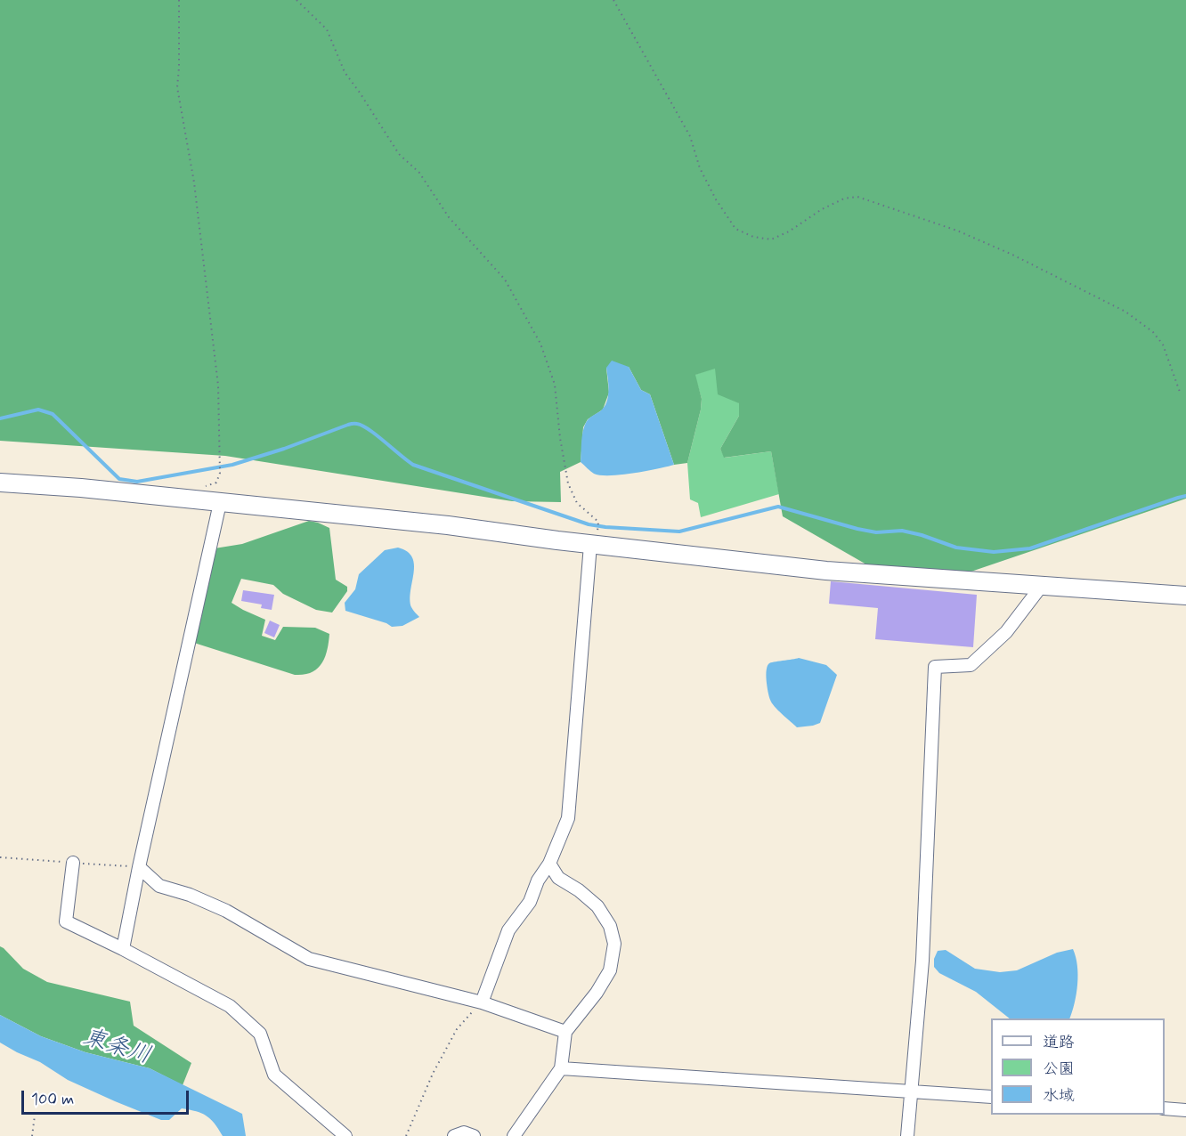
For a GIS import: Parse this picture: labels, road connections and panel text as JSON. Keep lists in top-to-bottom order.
{
  "water": ["東条川"],
  "legend": ["道路", "公園", "水域"],
  "scale_bar": "100 m"
}
